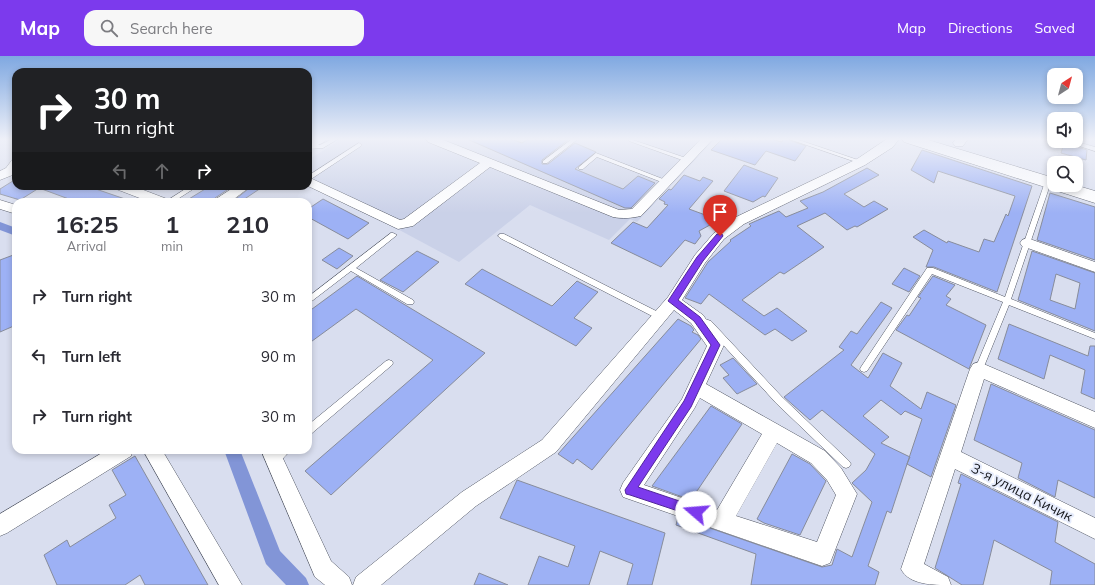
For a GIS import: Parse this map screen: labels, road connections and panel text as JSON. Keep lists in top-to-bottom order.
{
  "streets": {
    "street": ["3-я улица Кичик"]
  },
  "north": "top right",
  "page": {
    "header": "Map",
    "search": "Search here",
    "nav": ["Map", "Directions", "Saved"],
    "turn": ["30 m", "Turn right"],
    "eta": [
      "16:25",
      "Arrival",
      "1",
      "min",
      "210",
      "m"
    ],
    "list": [
      {
        "name": "Turn right",
        "value": "30 m"
      },
      {
        "name": "Turn left",
        "value": "90 m"
      },
      {
        "name": "Turn right",
        "value": "30 m"
      }
    ]
  }
}
